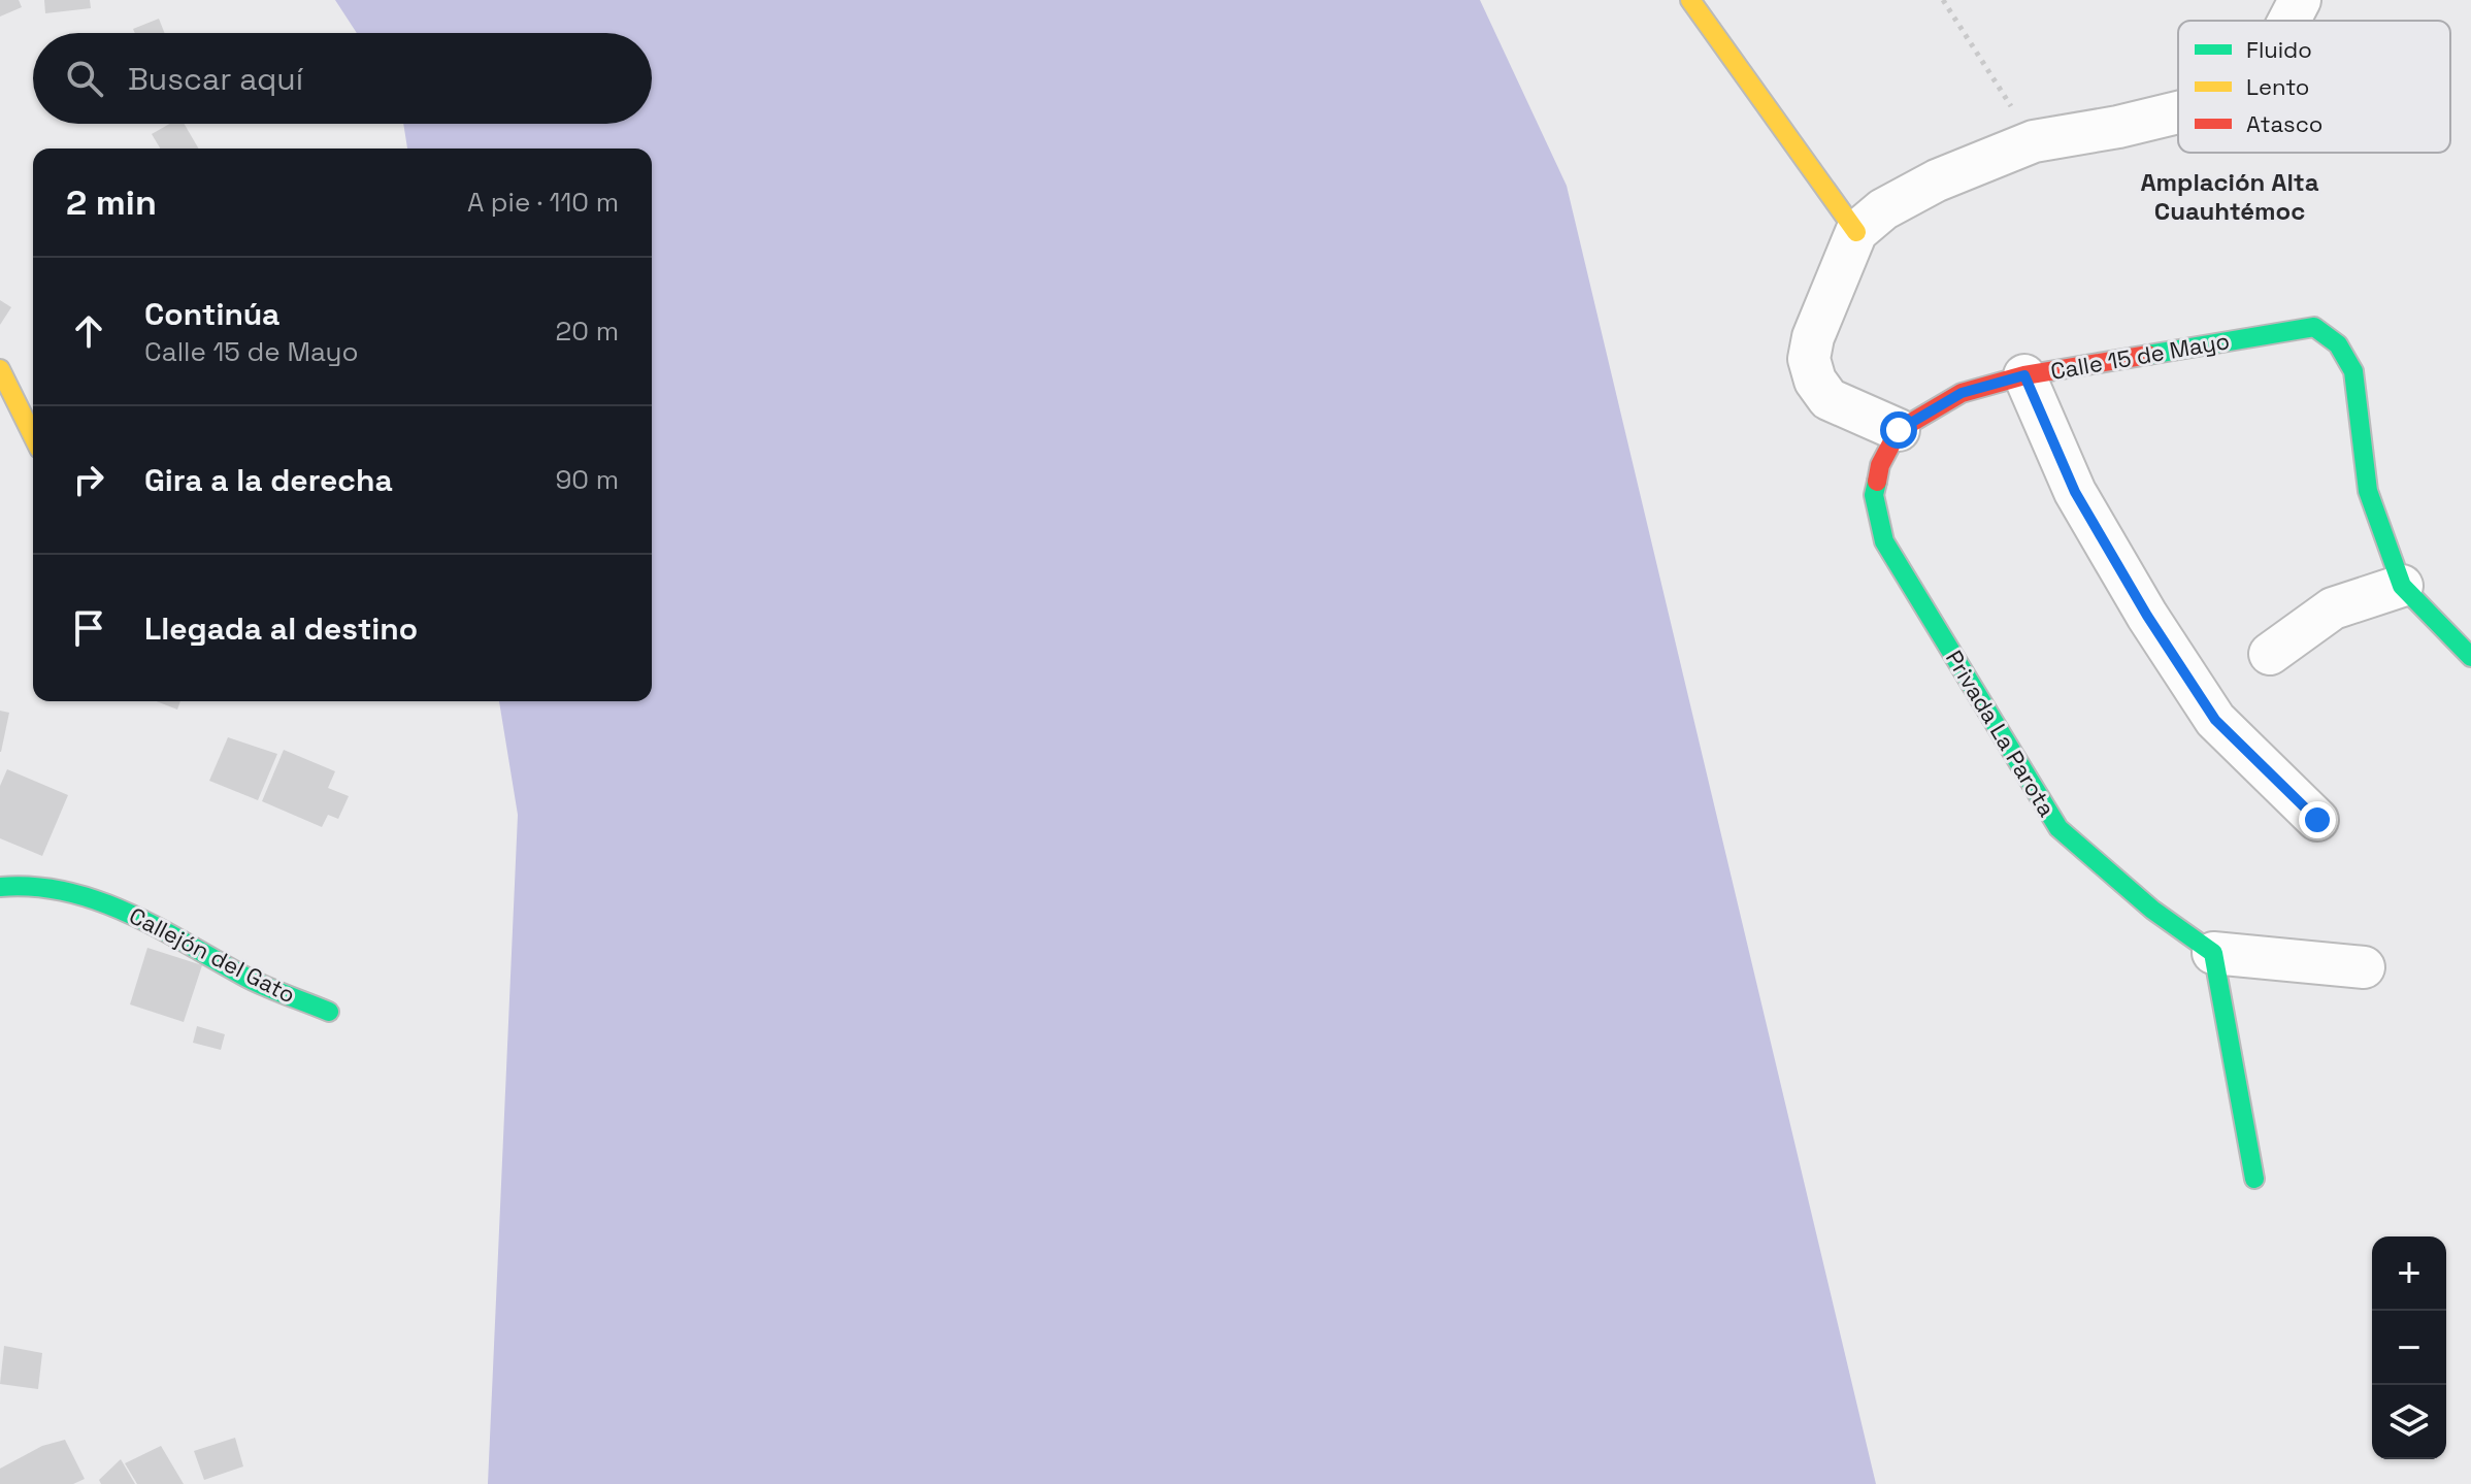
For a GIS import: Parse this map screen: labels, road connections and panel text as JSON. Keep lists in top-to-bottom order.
{
  "streets": {
    "street": ["Calle 15 de Mayo", "Privada La Parota", "Callejón del Gato"]
  },
  "crossings": [
    ["Calle 15 de Mayo", "Privada La Parota"]
  ],
  "districts": ["Amplación Alta Cuauhtémoc"],
  "legend": ["Fluido", "Lento", "Atasco"],
  "page": {
    "search": "Buscar aquí",
    "heading": ["2 min", "A pie · 110 m"],
    "list": [
      ["Continúa", "Calle 15 de Mayo", "20 m"],
      ["Gira a la derecha", "90 m"],
      "Llegada al destino"
    ],
    "map_buttons": ["+", "−"]
  }
}
